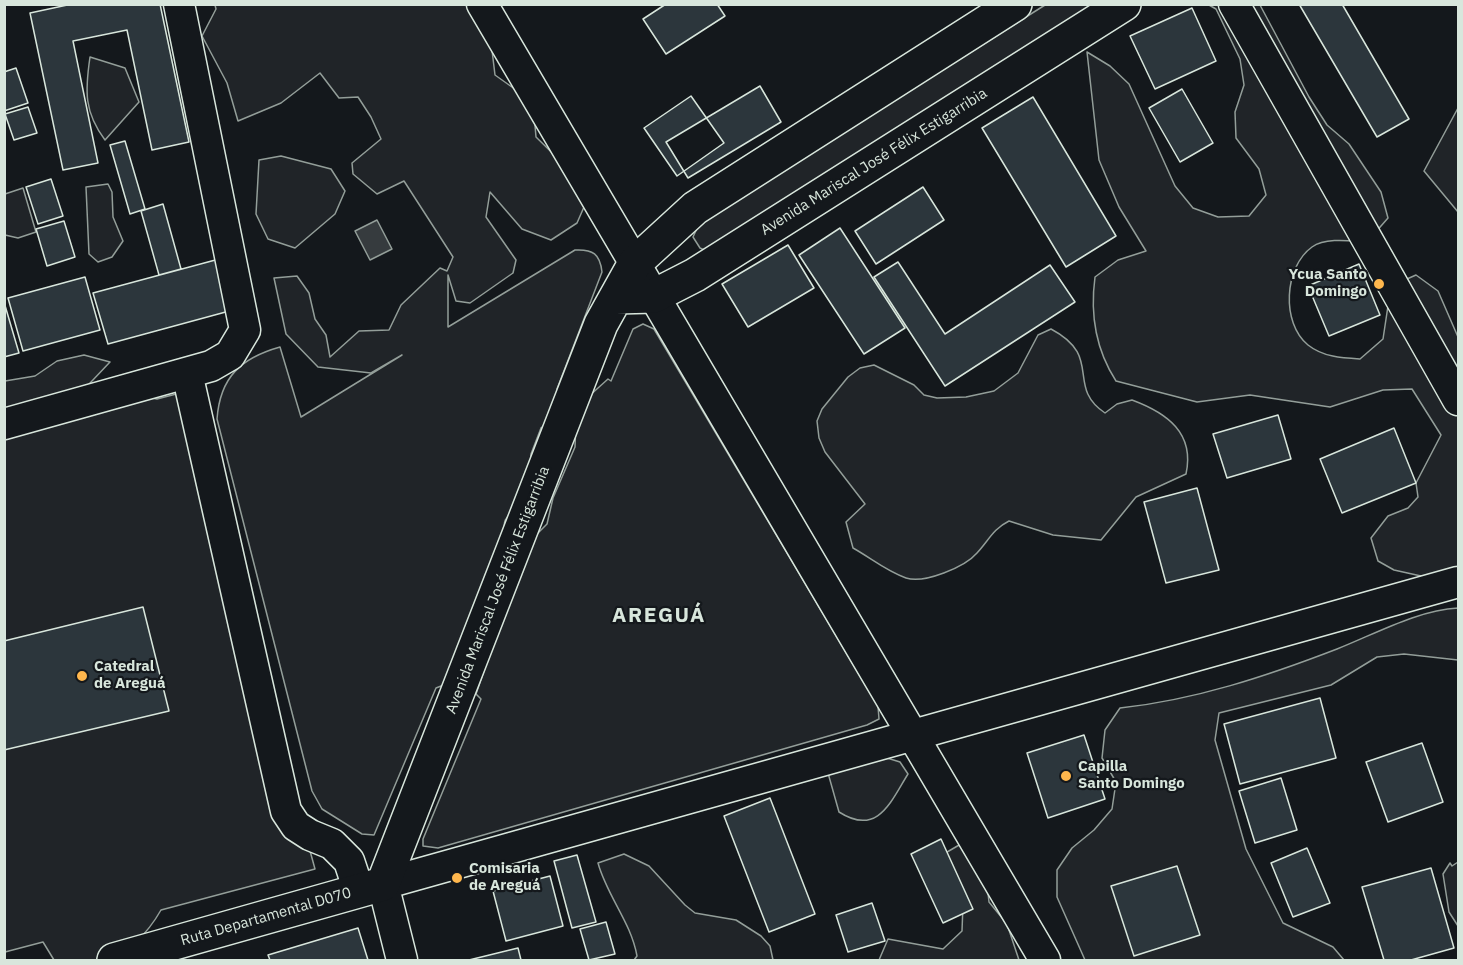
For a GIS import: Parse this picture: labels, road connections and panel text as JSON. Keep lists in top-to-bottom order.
{
  "streets": {
    "main road": ["Avenida Mariscal José Félix Estigarribia", "Ruta Departamental D070"]
  },
  "crossings": [
    ["Avenida Mariscal José Félix Estigarribia", "Ruta Departamental D070"]
  ],
  "districts": ["AREGUÁ"],
  "places": [
    "Ycua Santo Domingo",
    "Catedral de Areguá",
    "Capilla Santo Domingo",
    "Comisaria de Areguá"
  ]
}
